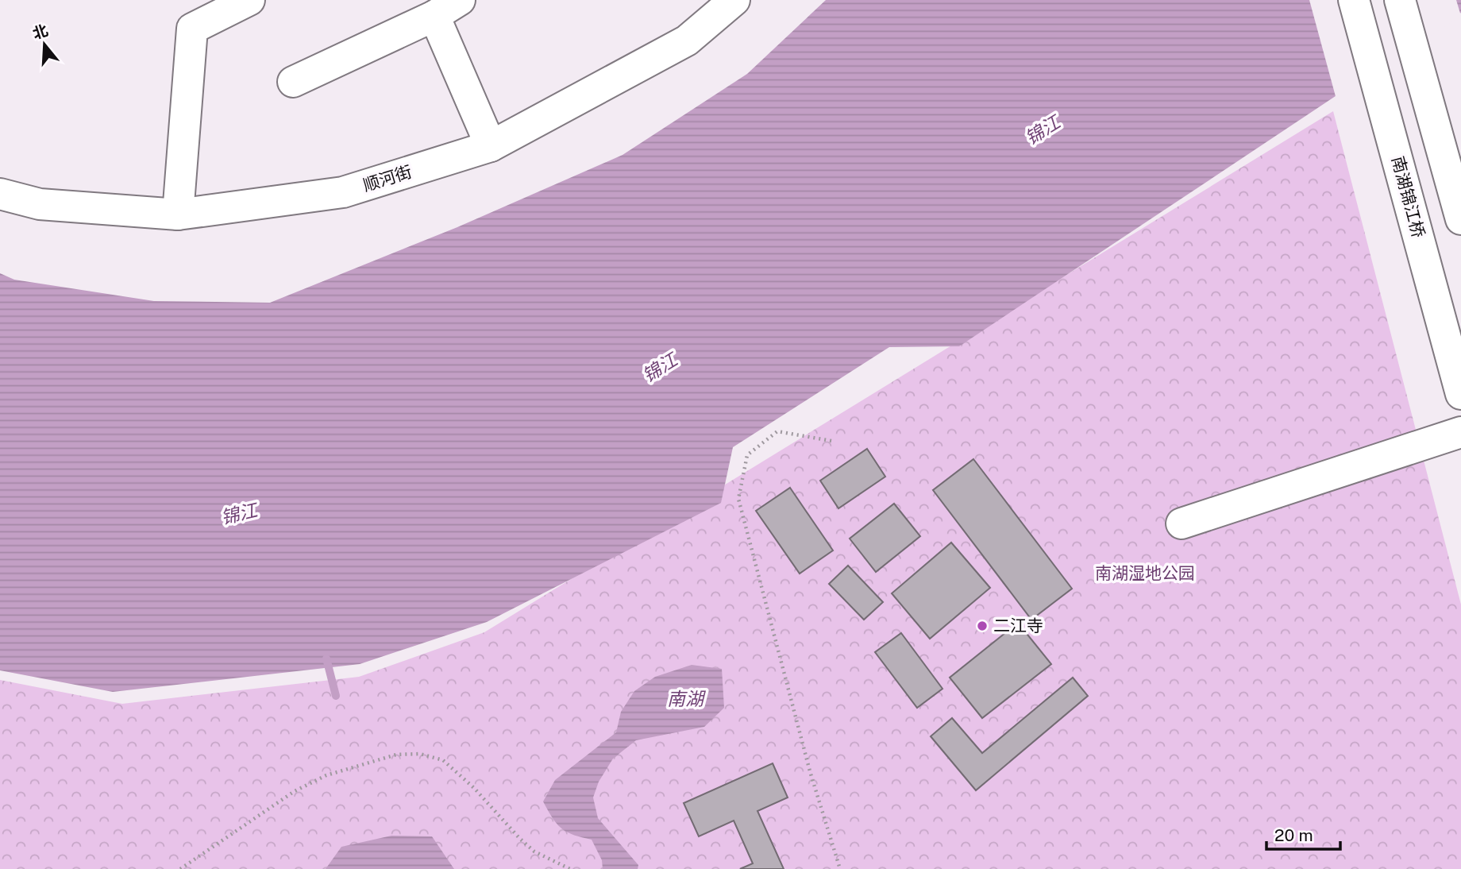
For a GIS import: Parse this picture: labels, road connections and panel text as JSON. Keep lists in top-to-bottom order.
{
  "streets": {
    "street": ["顺河街", "南湖锦江桥"]
  },
  "water": ["锦江", "南湖"],
  "parks": ["南湖湿地公园"],
  "places": ["二江寺"],
  "scale_bar": "20 m",
  "north": "top"
}
